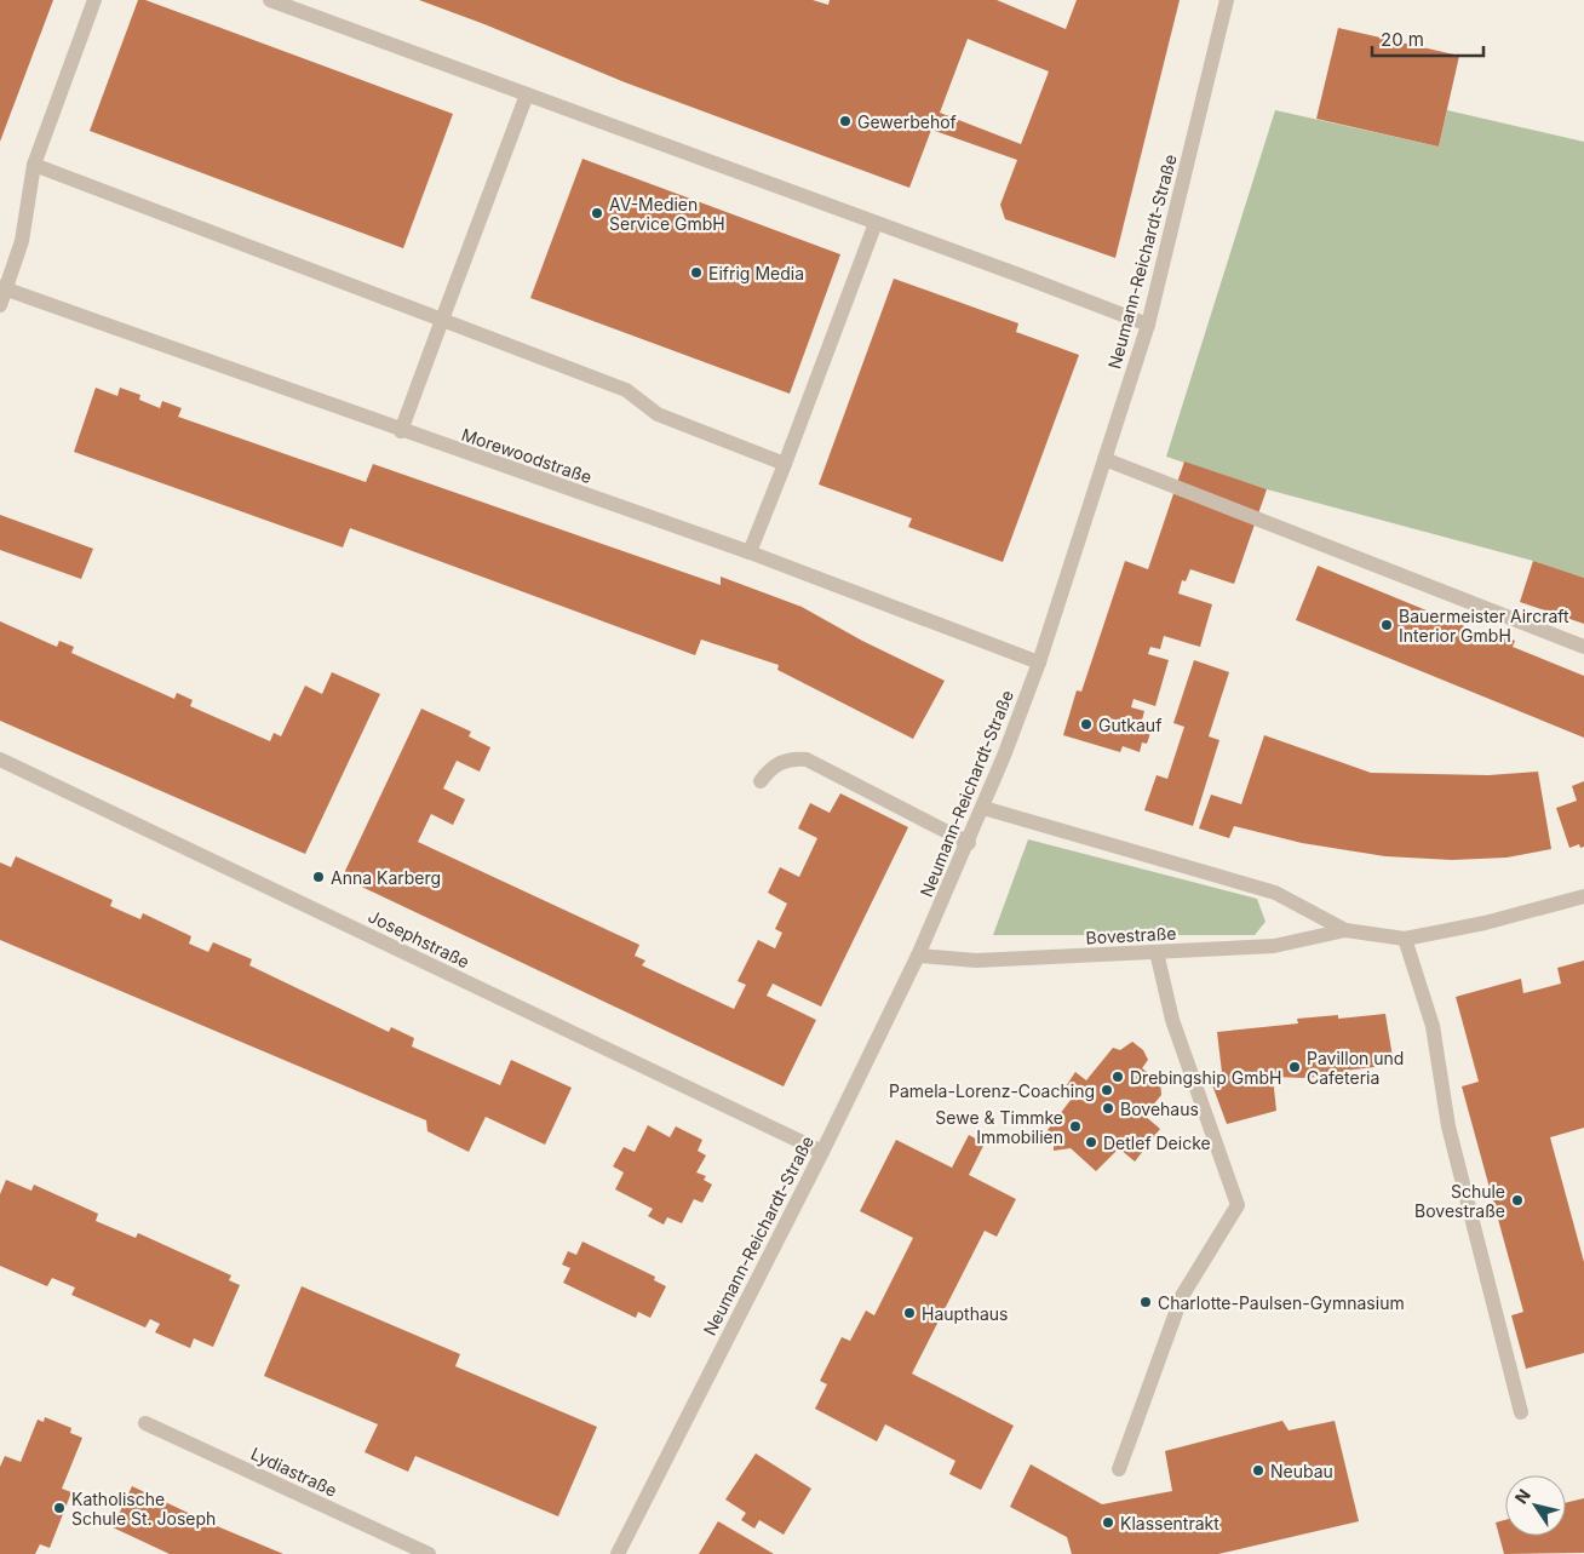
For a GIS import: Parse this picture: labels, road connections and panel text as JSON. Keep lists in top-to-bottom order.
{
  "streets": {
    "street": [
      "Neumann-Reichardt-Straße",
      "Morewoodstraße",
      "Bovestraße",
      "Josephstraße",
      "Lydiastraße"
    ]
  },
  "crossings": [
    ["Neumann-Reichardt-Straße", "Morewoodstraße"],
    ["Neumann-Reichardt-Straße", "Bovestraße"],
    ["Neumann-Reichardt-Straße", "Josephstraße"]
  ],
  "places": [
    "Gewerbehof",
    "AV-Medien Service GmbH",
    "Eifrig Media",
    "Bauermeister Aircraft Interior GmbH",
    "Gutkauf",
    "Anna Karberg",
    "Pavillon und Cafeteria",
    "Drebingship GmbH",
    "Pamela-Lorenz-Coaching",
    "Bovehaus",
    "Sewe & Timmke Immobilien",
    "Detlef Deicke",
    "Schule Bovestraße",
    "Charlotte-Paulsen-Gymnasium",
    "Haupthaus",
    "Neubau",
    "Katholische Schule St. Joseph",
    "Klassentrakt"
  ],
  "scale_bar": "20 m",
  "north": "top left"
}
